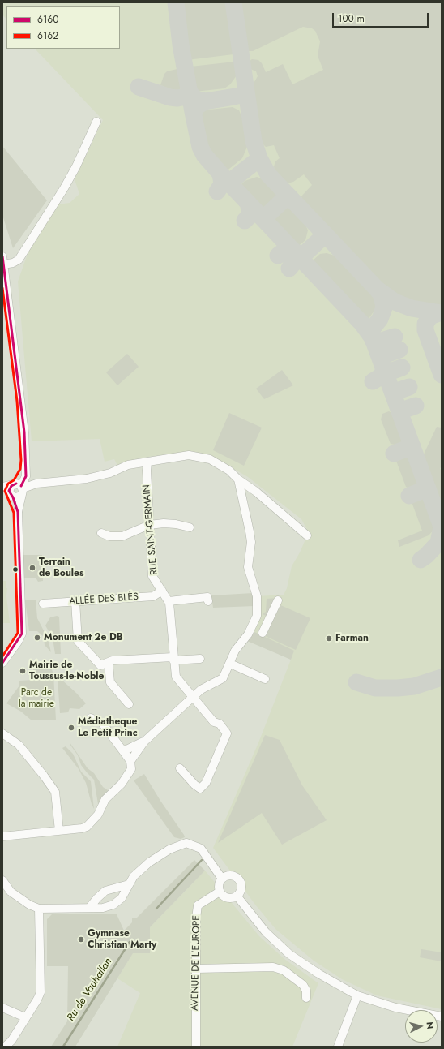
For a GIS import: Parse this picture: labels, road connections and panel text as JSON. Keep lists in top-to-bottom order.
{
  "streets": {
    "street": ["RUE SAINT-GERMAIN", "ALLÉE DES BLÉS", "AVENUE DE L'EUROPE"]
  },
  "crossings": [
    ["RUE SAINT-GERMAIN", "ALLÉE DES BLÉS"]
  ],
  "water": ["Ru de Vauhallan"],
  "parks": ["Parc de la mairie"],
  "places": [
    "Terrain de Boules",
    "Monument 2e DB",
    "Farman",
    "Mairie de Toussus-le-Noble",
    "Médiatheque Le Petit Princ",
    "Gymnase Christian Marty"
  ],
  "lines": ["transit line 6160", "transit line 6162"],
  "legend": ["6160", "6162"],
  "scale_bar": "100 m",
  "north": "right"
}
